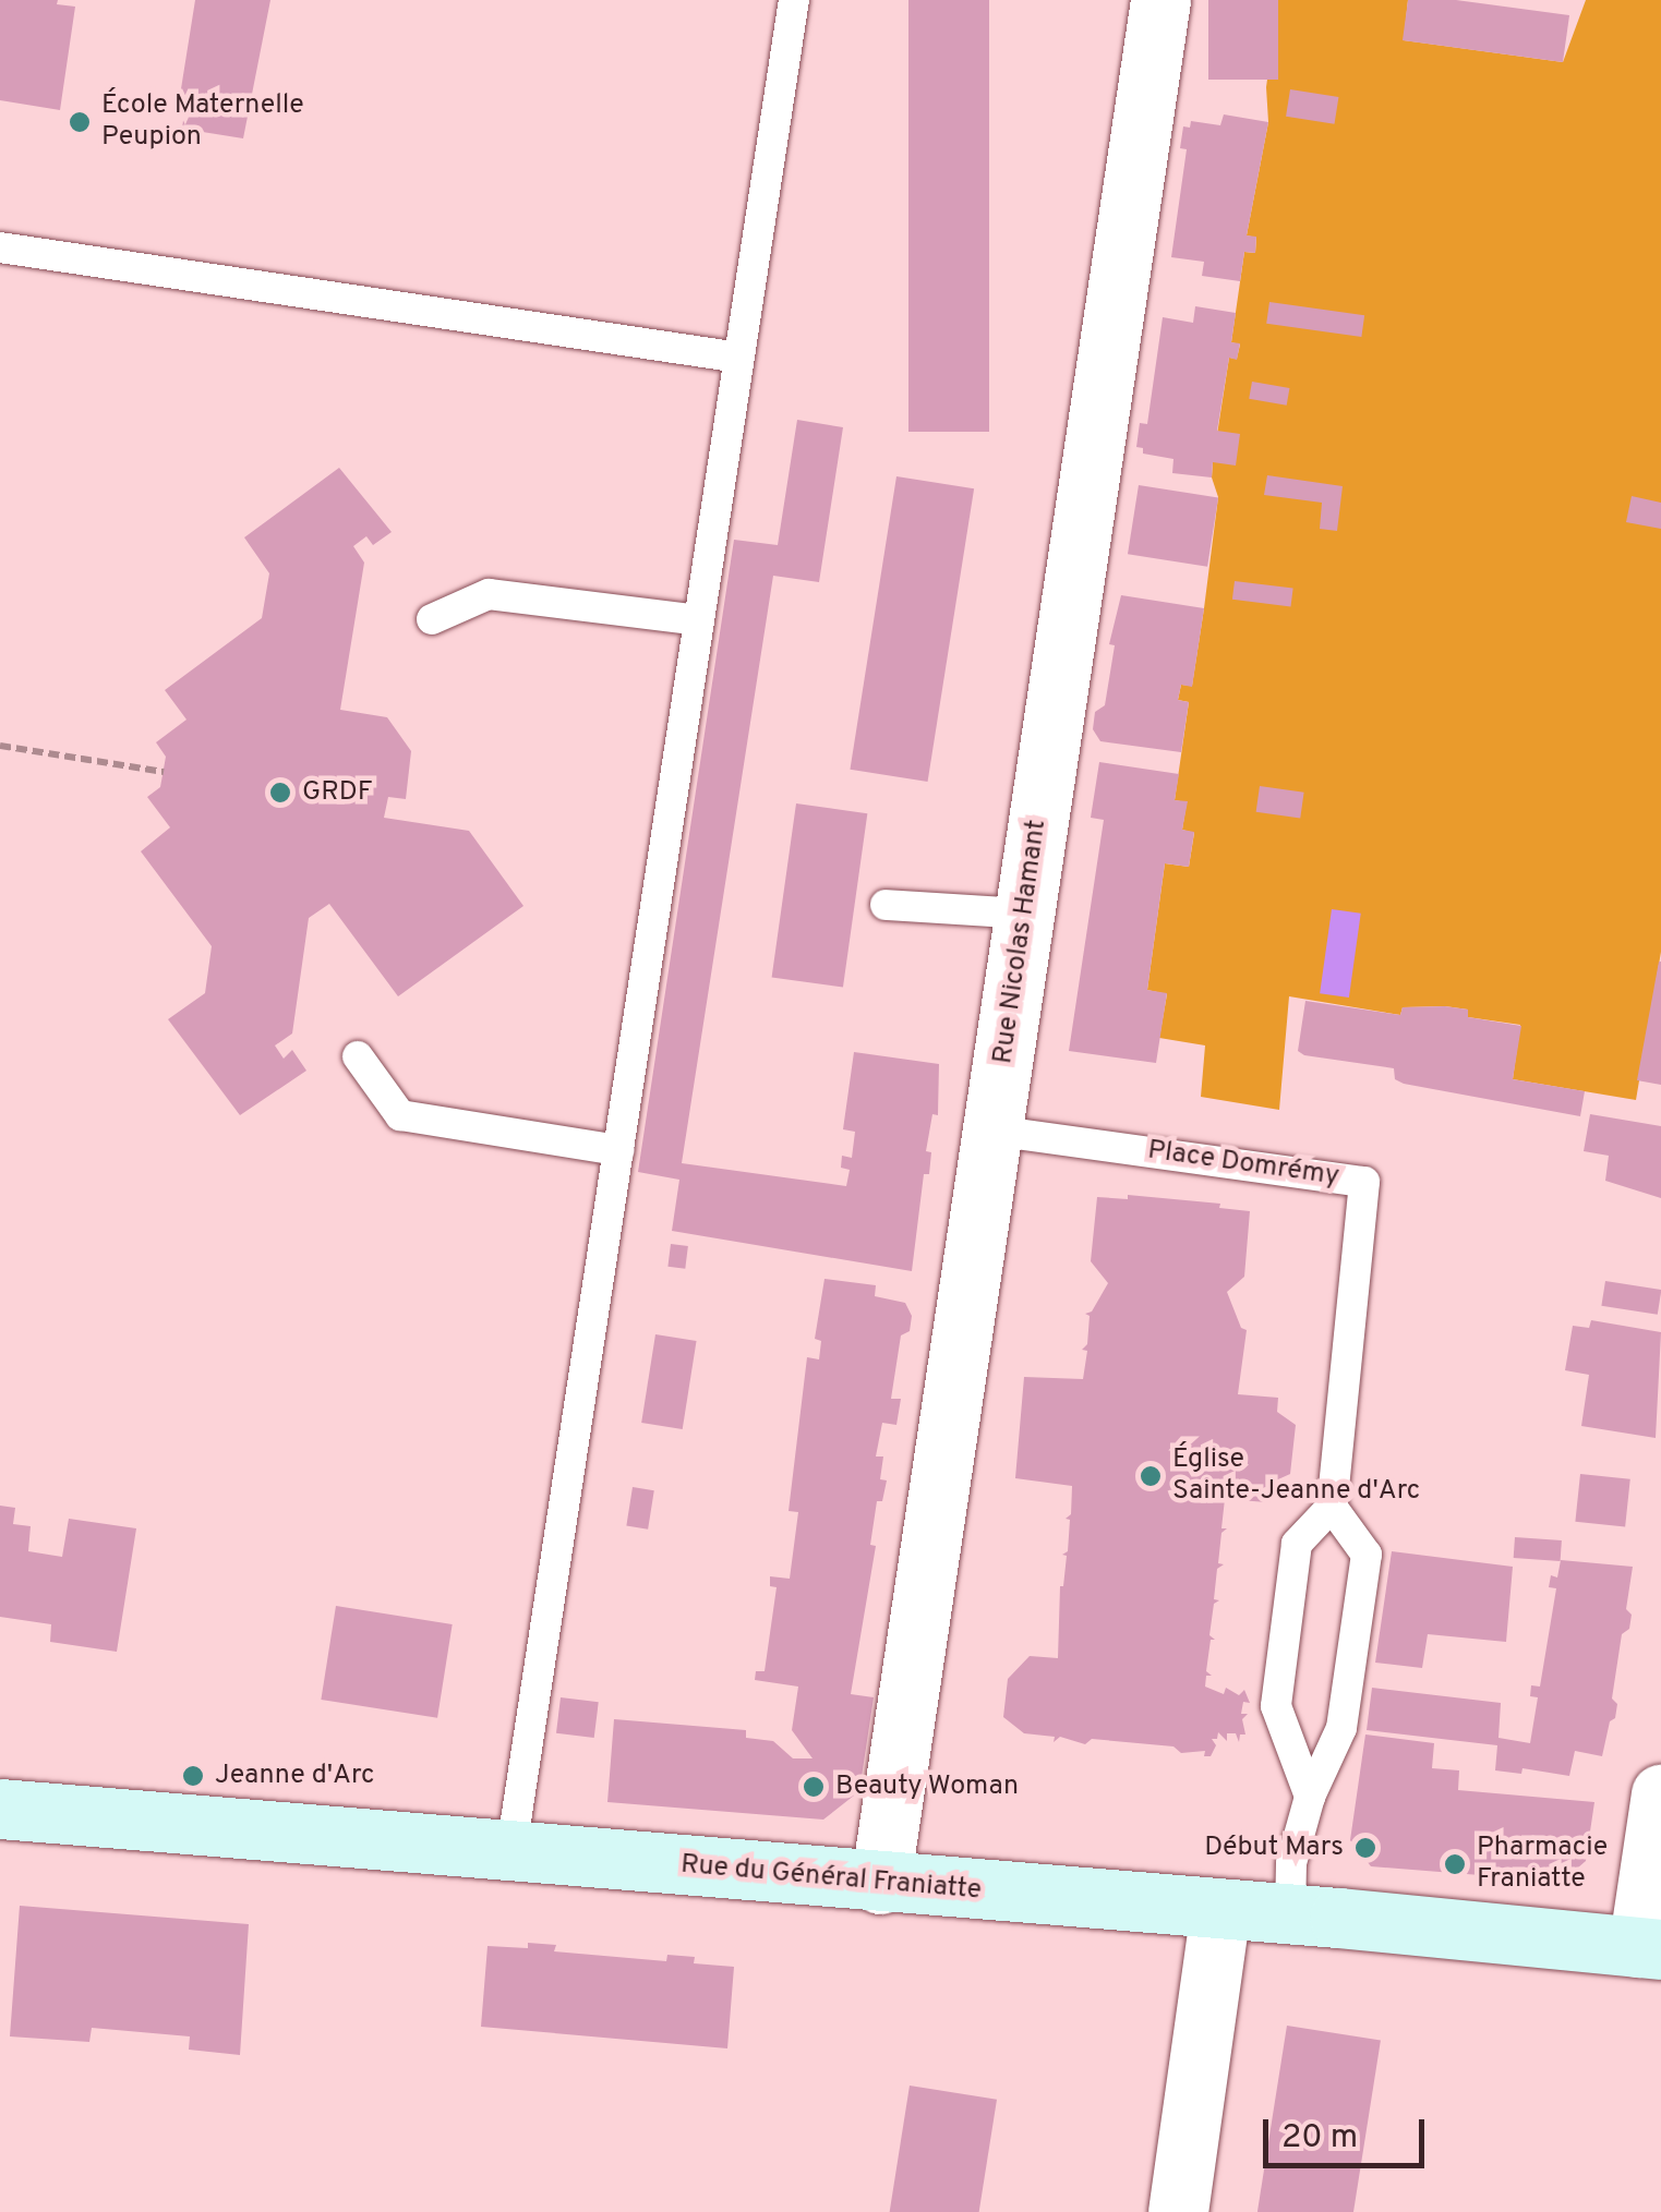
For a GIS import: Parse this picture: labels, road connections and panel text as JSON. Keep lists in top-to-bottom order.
{
  "streets": {
    "main road": ["Rue du Général Franiatte"],
    "street": ["Rue Nicolas Hamant"],
    "lane": ["Place Domrémy"]
  },
  "crossings": [
    ["Rue Nicolas Hamant", "Place Domrémy"],
    ["Rue Nicolas Hamant", "Rue du Général Franiatte"]
  ],
  "places": [
    "École Maternelle Peupion",
    "GRDF",
    "Église Sainte-Jeanne d'Arc",
    "Jeanne d'Arc",
    "Beauty Woman",
    "Début Mars",
    "Pharmacie Franiatte"
  ],
  "scale_bar": "20 m"
}
